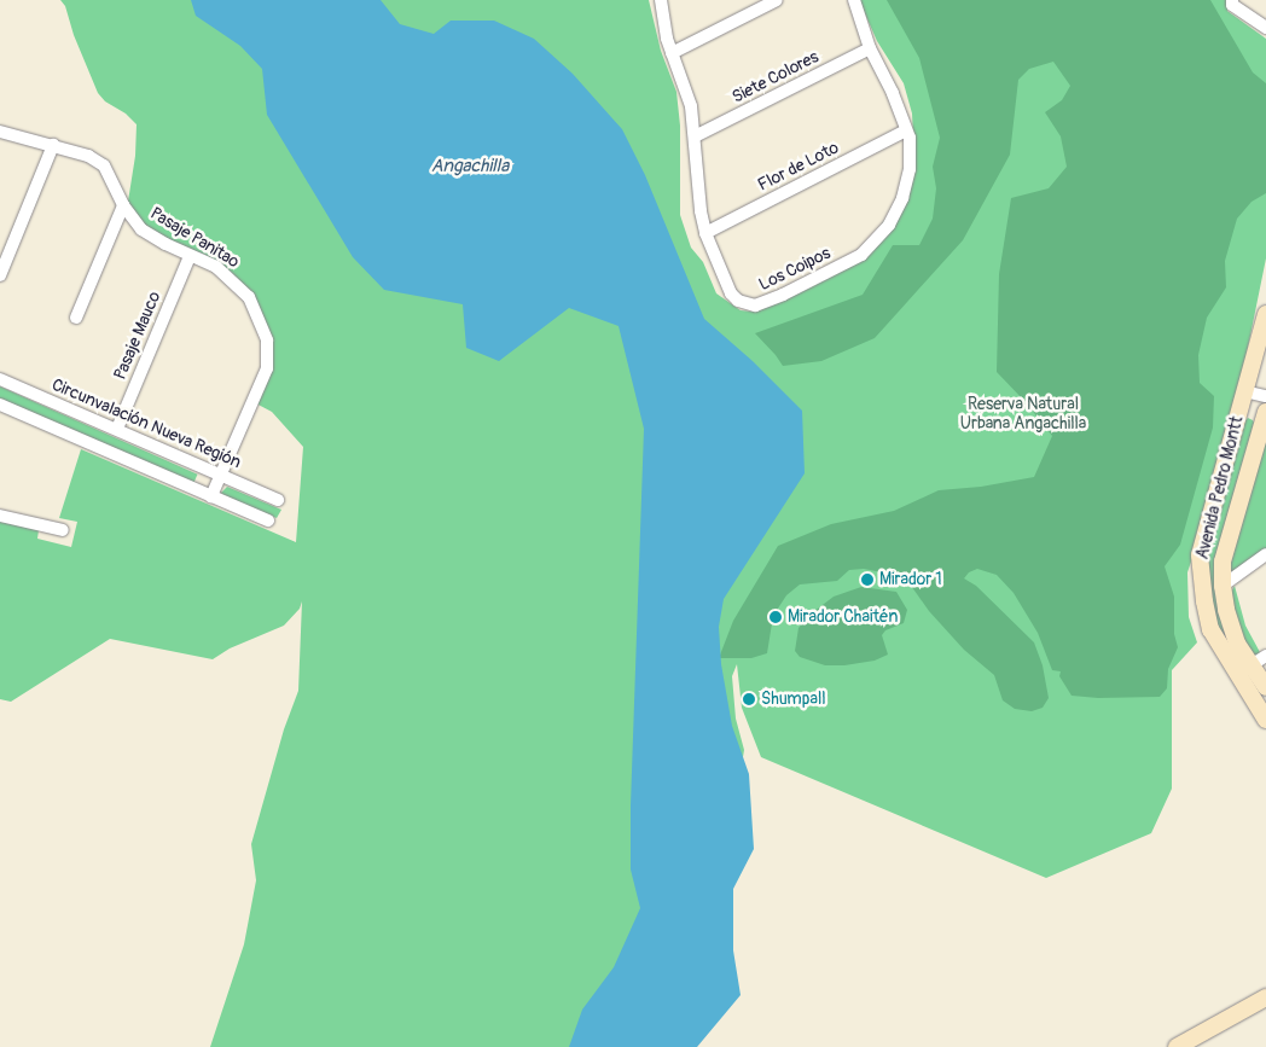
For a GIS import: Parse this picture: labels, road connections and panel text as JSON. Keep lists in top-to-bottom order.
{
  "streets": {
    "main road": ["Avenida Pedro Montt"],
    "street": [
      "Siete Colores",
      "Flor de Loto",
      "Pasaje Panitao",
      "Los Coipos",
      "Pasaje Mauco",
      "Circunvalación Nueva Región"
    ]
  },
  "crossings": [
    ["Siete Colores", "Los Coipos"],
    ["Flor de Loto", "Los Coipos"],
    ["Pasaje Panitao", "Pasaje Mauco"],
    ["Pasaje Panitao", "Circunvalación Nueva Región"],
    ["Pasaje Mauco", "Circunvalación Nueva Región"]
  ],
  "water": ["Angachilla"],
  "parks": ["Reserva Natural Urbana Angachilla"],
  "places": ["Mirador 1", "Mirador Chaitén", "Shumpall"]
}
